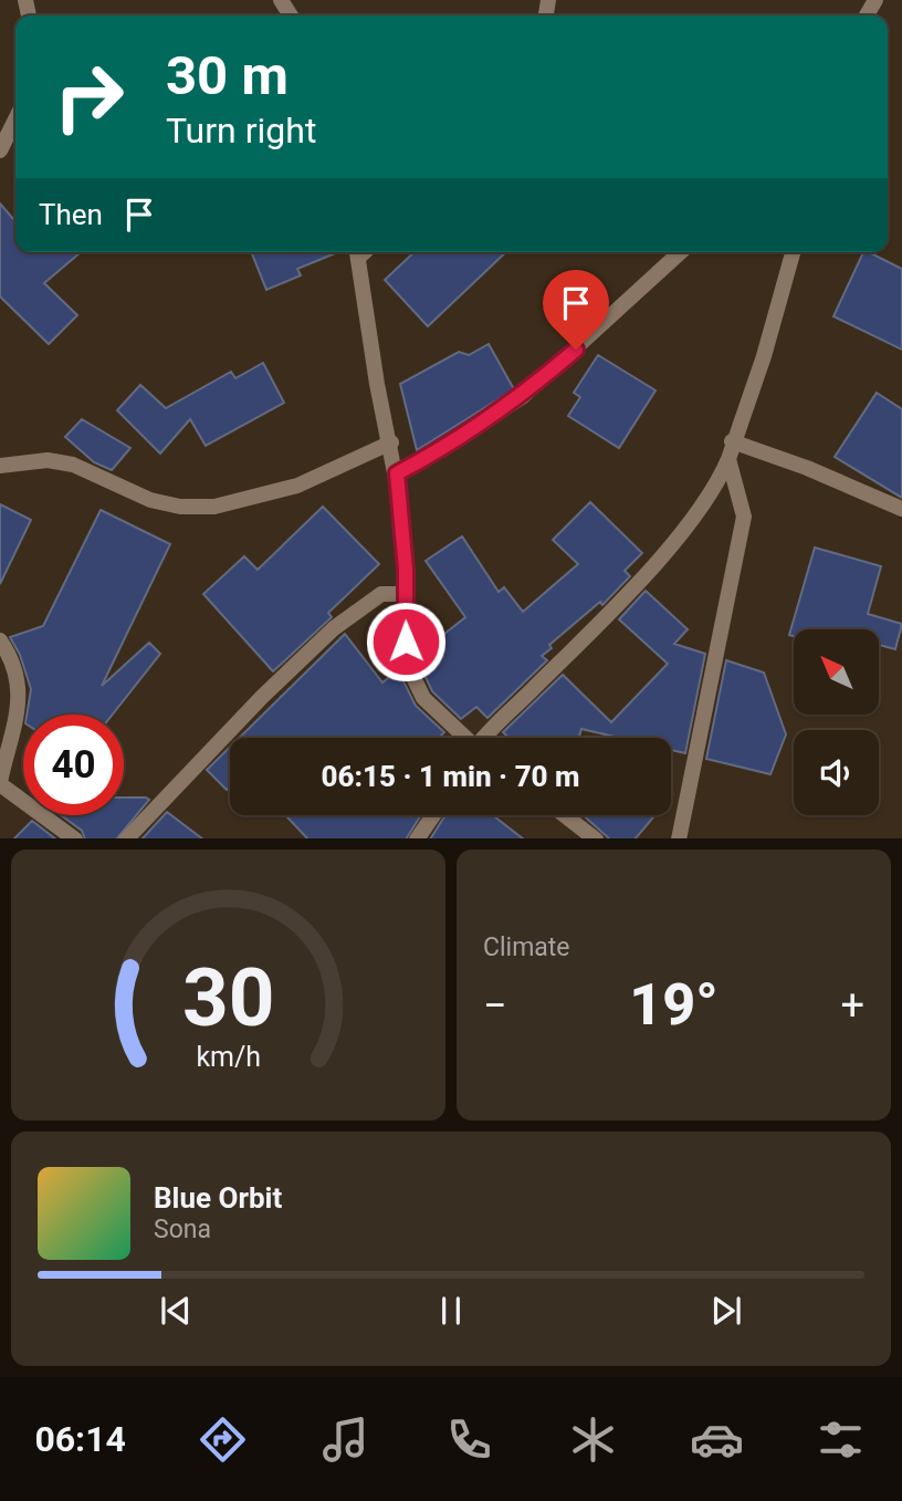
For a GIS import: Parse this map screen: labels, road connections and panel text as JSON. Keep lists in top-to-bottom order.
{
  "north": "top left",
  "page": {
    "turn": ["30 m", "Turn right"],
    "then": "Then",
    "limit": "40",
    "trip": "06:15 · 1 min · 70 m",
    "tile": "Climate",
    "heat": ["−", "19°", "+"],
    "song": ["Blue Orbit", "Sona"],
    "tabs": "06:14",
    "gauge": ["30", "km/h"]
  }
}
